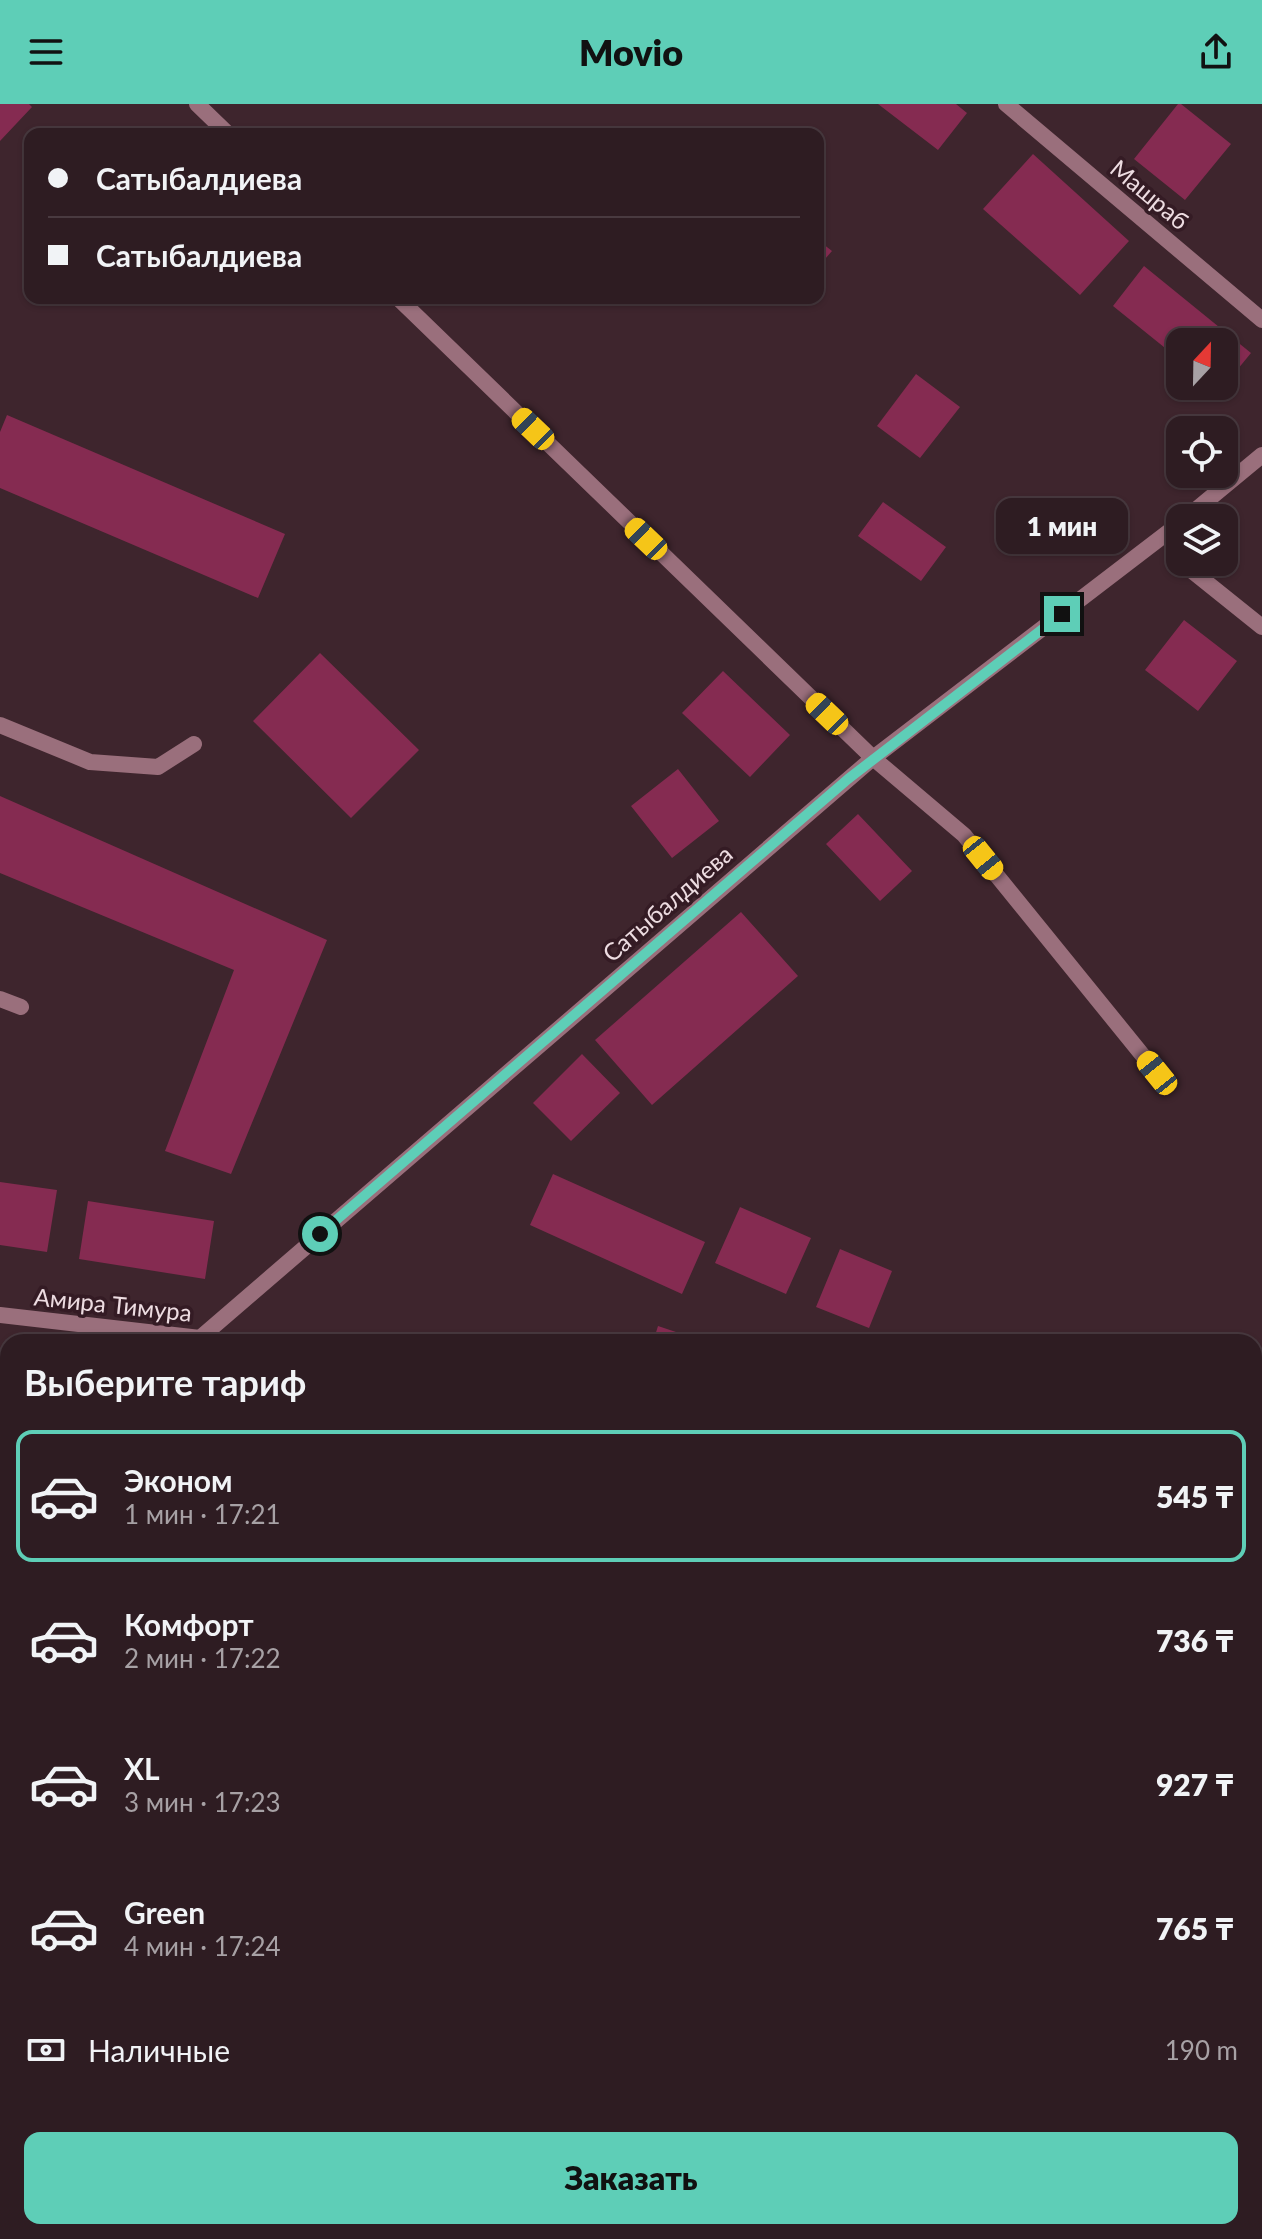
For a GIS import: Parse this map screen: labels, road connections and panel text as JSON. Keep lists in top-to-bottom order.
{
  "streets": {
    "street": ["Машраб", "Сатыбалдиева", "Амира Тимура"]
  },
  "north": "top",
  "page": {
    "header": "Movio",
    "banner": ["Сатыбалдиева", "Сатыбалдиева"],
    "bubble": "1 мин",
    "heading": "Выберите тариф",
    "list": [
      {
        "name": "Эконом",
        "note": "1 мин · 17:21",
        "value": "545 ₸"
      },
      {
        "name": "Комфорт",
        "note": "2 мин · 17:22",
        "value": "736 ₸"
      },
      {
        "name": "XL",
        "note": "3 мин · 17:23",
        "value": "927 ₸"
      },
      {
        "name": "Green",
        "note": "4 мин · 17:24",
        "value": "765 ₸"
      }
    ],
    "pay": ["Наличные", "190 m"],
    "buttons": "Заказать"
  }
}
